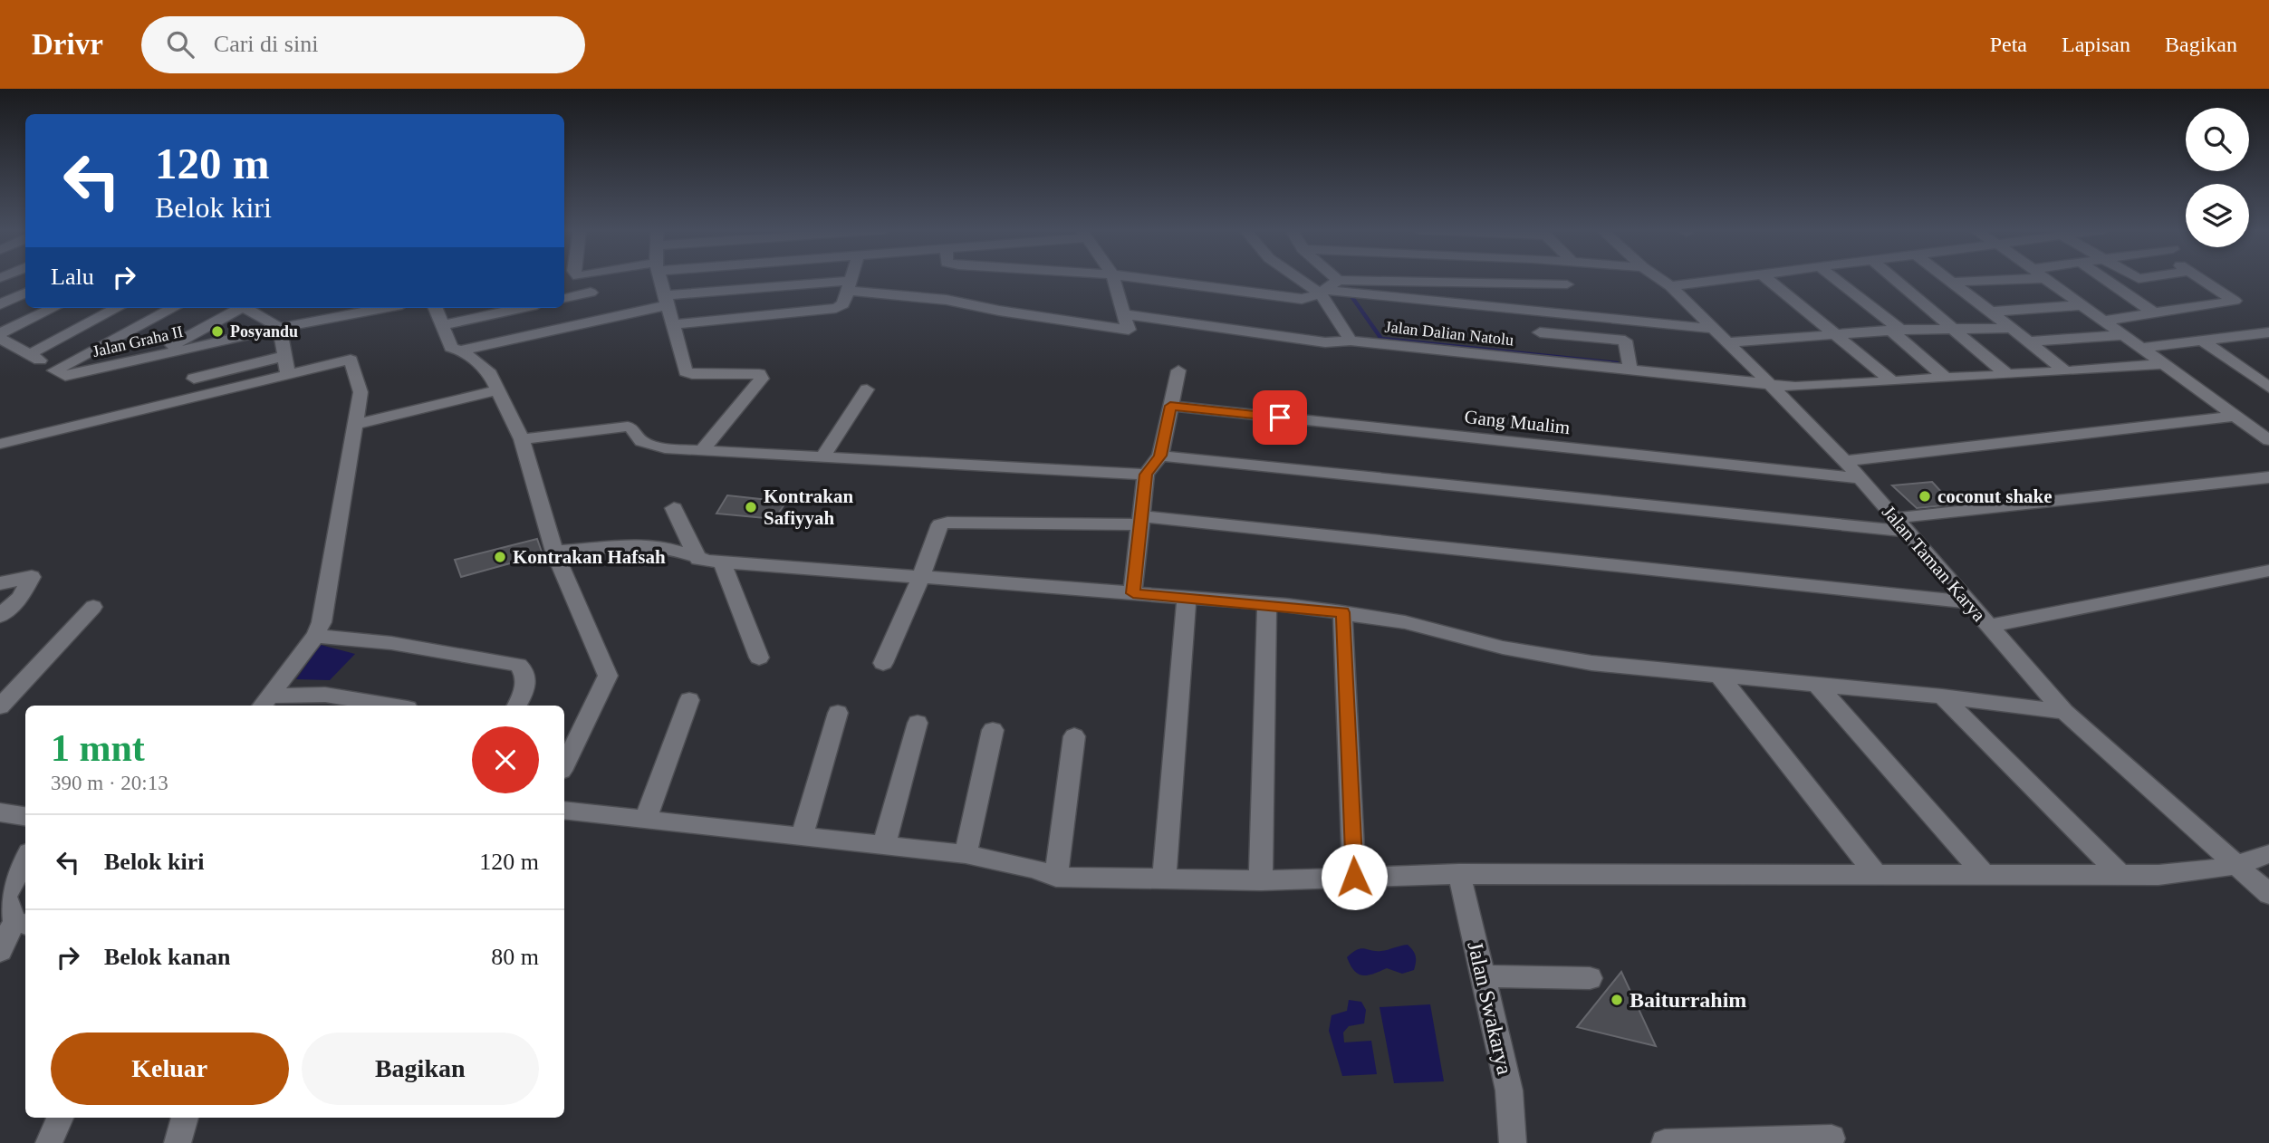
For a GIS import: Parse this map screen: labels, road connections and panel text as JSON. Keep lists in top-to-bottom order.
{
  "streets": {
    "street": [
      "Jalan Dalian Natolu",
      "Jalan Graha II",
      "Gang Mualim",
      "Jalan Taman Karya",
      "Jalan Swakarya"
    ]
  },
  "crossings": [
    ["Jalan Dalian Natolu", "Jalan Taman Karya"],
    ["Gang Mualim", "Jalan Taman Karya"]
  ],
  "places": [
    "Posyandu",
    "coconut shake",
    "Kontrakan Safiyyah",
    "Kontrakan Hafsah",
    "Baiturrahim"
  ],
  "page": {
    "header": "Drivr",
    "search": "Cari di sini",
    "nav": ["Peta", "Lapisan", "Bagikan"],
    "turn": ["120 m", "Belok kiri"],
    "then": "Lalu",
    "heading": ["1 mnt", "390 m · 20:13"],
    "list": [
      {
        "name": "Belok kiri",
        "value": "120 m"
      },
      {
        "name": "Belok kanan",
        "value": "80 m"
      }
    ],
    "buttons": ["Keluar", "Bagikan"]
  }
}
